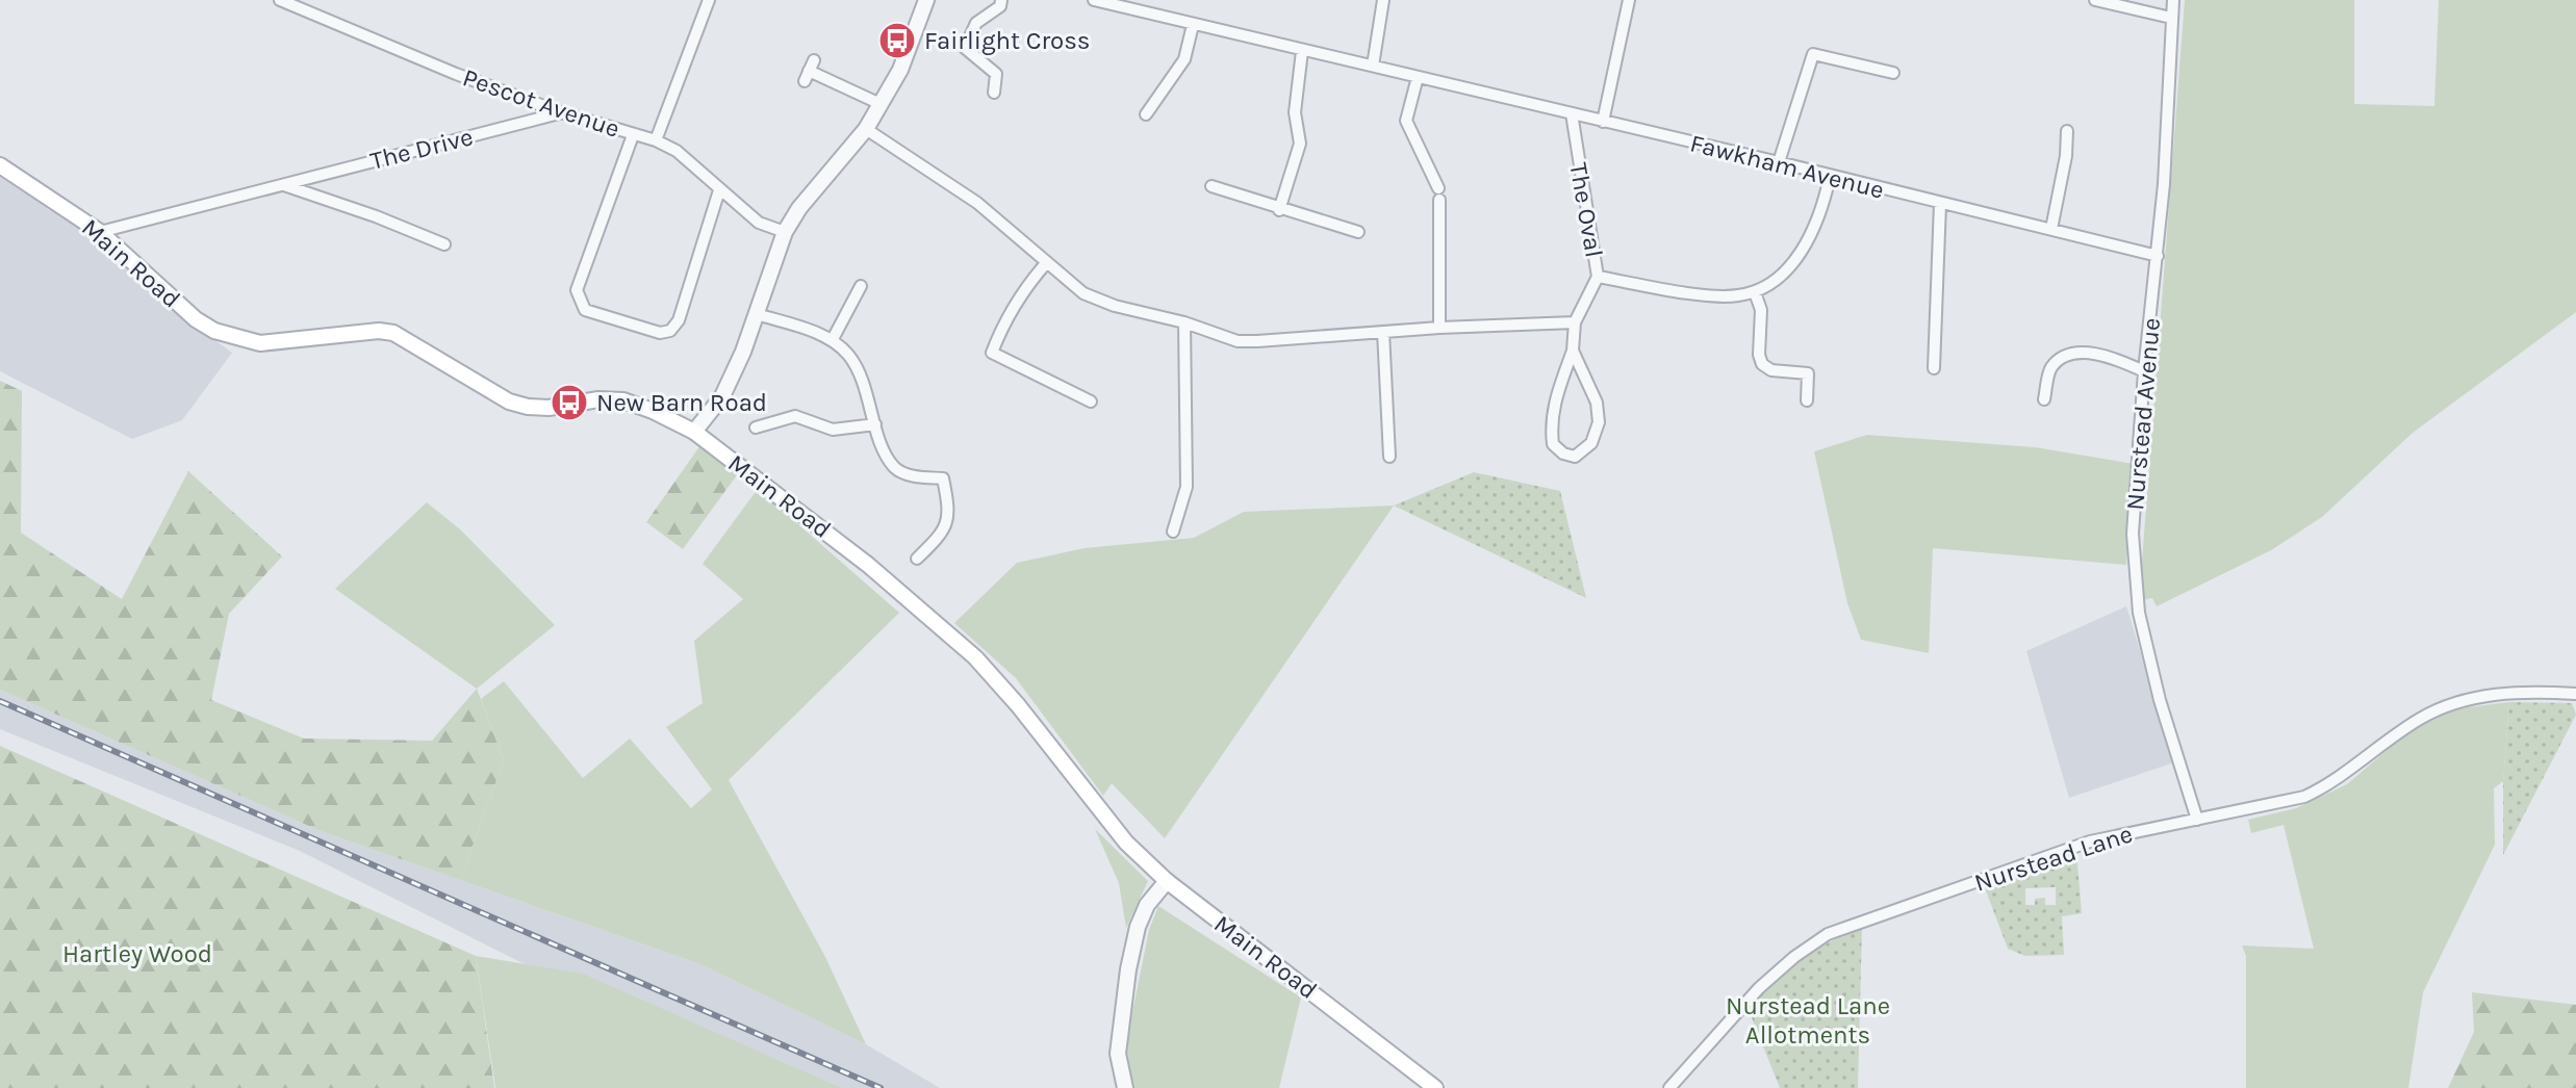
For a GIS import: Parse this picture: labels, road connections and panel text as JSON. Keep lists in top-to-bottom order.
{
  "streets": {
    "main road": ["Main Road"],
    "street": [
      "Pescot Avenue",
      "The Drive",
      "Fawkham Avenue",
      "The Oval",
      "Nurstead Avenue",
      "Nurstead Lane"
    ]
  },
  "crossings": [
    ["Pescot Avenue", "The Drive"],
    ["The Drive", "Main Road"],
    ["Fawkham Avenue", "The Oval"],
    ["Fawkham Avenue", "Nurstead Avenue"],
    ["Nurstead Avenue", "Nurstead Lane"]
  ],
  "parks": ["Hartley Wood", "Nurstead Lane Allotments"],
  "places": {
    "bus stop": ["Fairlight Cross", "New Barn Road"]
  }
}
